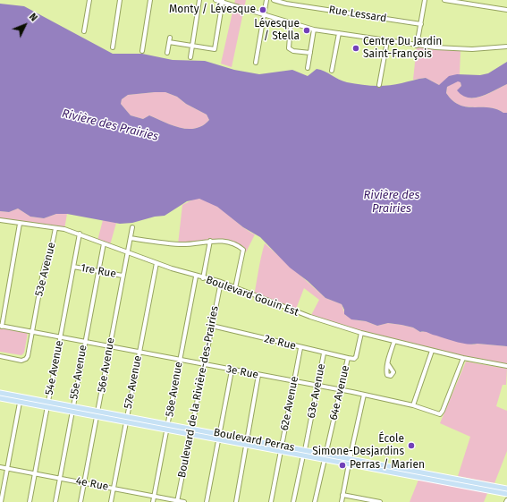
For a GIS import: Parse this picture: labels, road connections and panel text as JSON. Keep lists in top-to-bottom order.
{
  "streets": {
    "main road": ["Boulevard Perras"],
    "street": [
      "Rue Lessard",
      "53e Avenue",
      "1re Rue",
      "Boulevard Gouin Est",
      "2e Rue",
      "56e Avenue",
      "54e Avenue",
      "55e Avenue",
      "3e Rue",
      "57e Avenue",
      "58e Avenue",
      "63e Avenue",
      "Boulevard de la Rivière-des-Prairies",
      "64e Avenue",
      "62e Avenue",
      "4e Rue"
    ]
  },
  "crossings": [
    ["53e Avenue", "Boulevard Gouin Est"],
    ["53e Avenue", "3e Rue"],
    ["1re Rue", "56e Avenue"],
    ["1re Rue", "54e Avenue"],
    ["1re Rue", "55e Avenue"],
    ["Boulevard Gouin Est", "56e Avenue"],
    ["Boulevard Gouin Est", "54e Avenue"],
    ["Boulevard Gouin Est", "55e Avenue"],
    ["Boulevard Gouin Est", "3e Rue"],
    ["Boulevard Gouin Est", "57e Avenue"],
    ["Boulevard Gouin Est", "58e Avenue"],
    ["Boulevard Gouin Est", "Boulevard de la Rivière-des-Prairies"],
    ["Boulevard Gouin Est", "64e Avenue"],
    ["2e Rue", "63e Avenue"],
    ["2e Rue", "Boulevard de la Rivière-des-Prairies"],
    ["2e Rue", "64e Avenue"],
    ["2e Rue", "62e Avenue"],
    ["56e Avenue", "3e Rue"],
    ["56e Avenue", "Boulevard Perras"],
    ["56e Avenue", "4e Rue"],
    ["54e Avenue", "3e Rue"],
    ["54e Avenue", "Boulevard Perras"],
    ["54e Avenue", "4e Rue"],
    ["55e Avenue", "3e Rue"],
    ["55e Avenue", "Boulevard Perras"],
    ["55e Avenue", "4e Rue"],
    ["3e Rue", "57e Avenue"],
    ["3e Rue", "58e Avenue"],
    ["3e Rue", "63e Avenue"],
    ["3e Rue", "Boulevard de la Rivière-des-Prairies"],
    ["3e Rue", "64e Avenue"],
    ["3e Rue", "62e Avenue"],
    ["57e Avenue", "Boulevard Perras"],
    ["57e Avenue", "4e Rue"],
    ["58e Avenue", "Boulevard Perras"],
    ["58e Avenue", "4e Rue"],
    ["63e Avenue", "Boulevard Perras"],
    ["Boulevard de la Rivière-des-Prairies", "Boulevard Perras"],
    ["Boulevard de la Rivière-des-Prairies", "4e Rue"],
    ["64e Avenue", "Boulevard Perras"],
    ["62e Avenue", "Boulevard Perras"]
  ],
  "water": ["Rivière des Prairies"],
  "places": [
    "Monty / Lévesque",
    "Lévesque / Stella",
    "Centre Du Jardin Saint-François",
    "École Simone-Desjardins",
    "Perras / Marien"
  ],
  "north": "top right"
}
